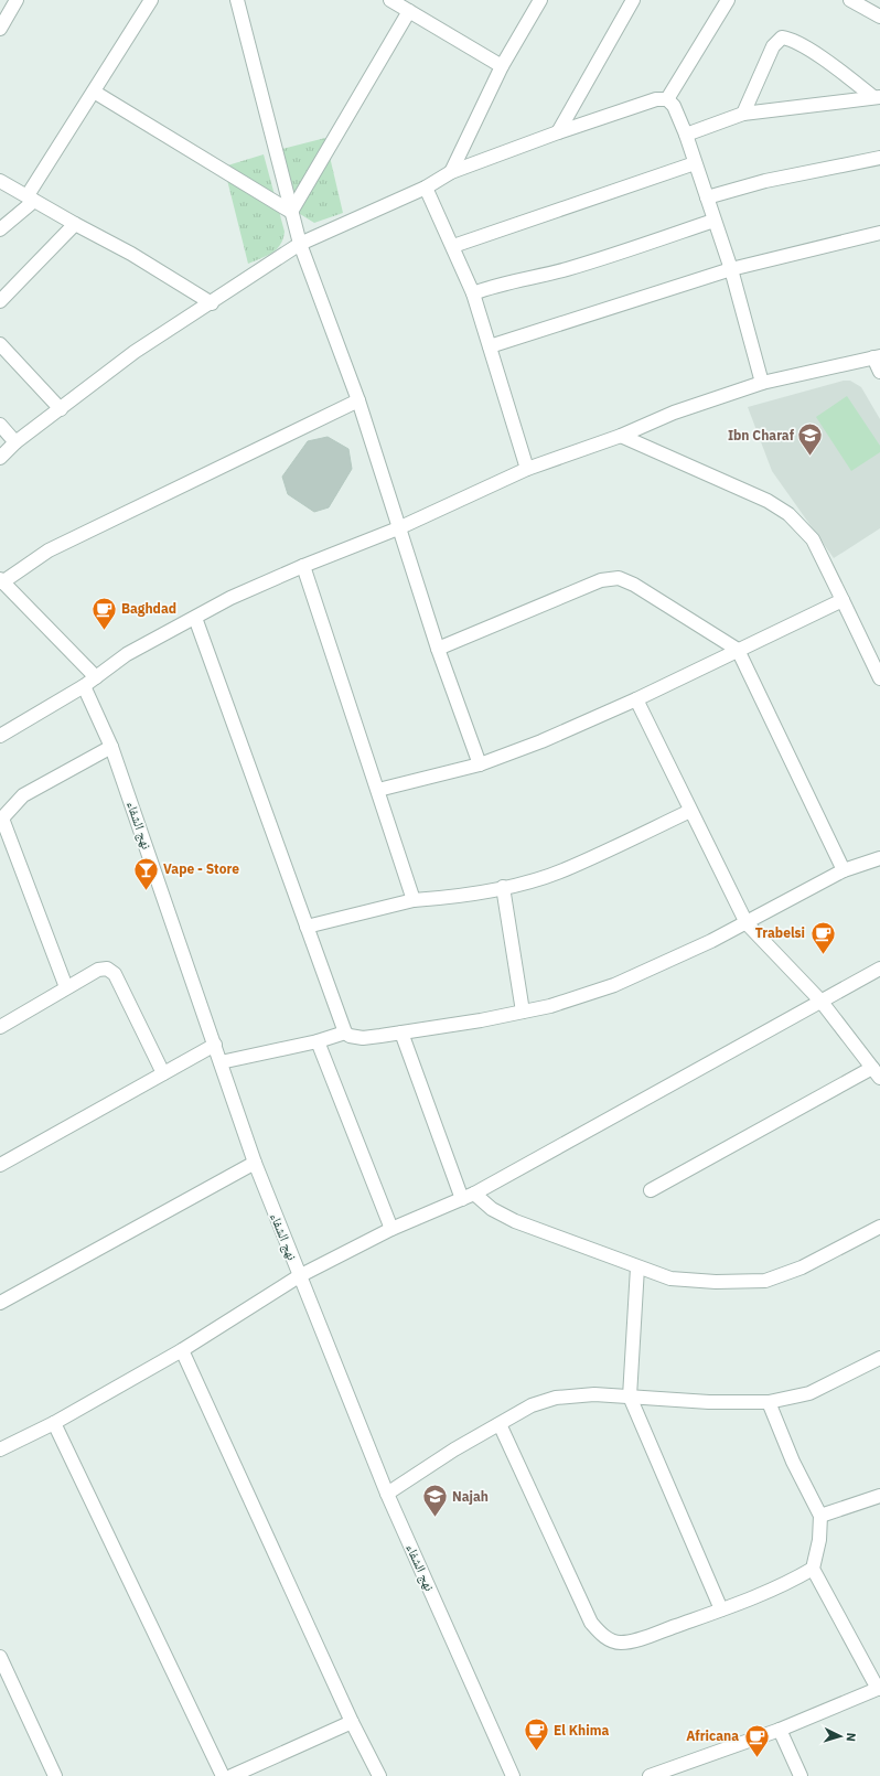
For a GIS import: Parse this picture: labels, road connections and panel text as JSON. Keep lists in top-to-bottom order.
{
  "streets": {
    "street": ["نهج الشفاء"]
  },
  "places": {
    "school or university": ["Ibn Charaf", "Najah"],
    "cafe": [
      "Baghdad",
      "Trabelsi",
      "El Khima",
      "Africana"
    ],
    "bar": ["Vape - Store"]
  },
  "north": "right"
}
